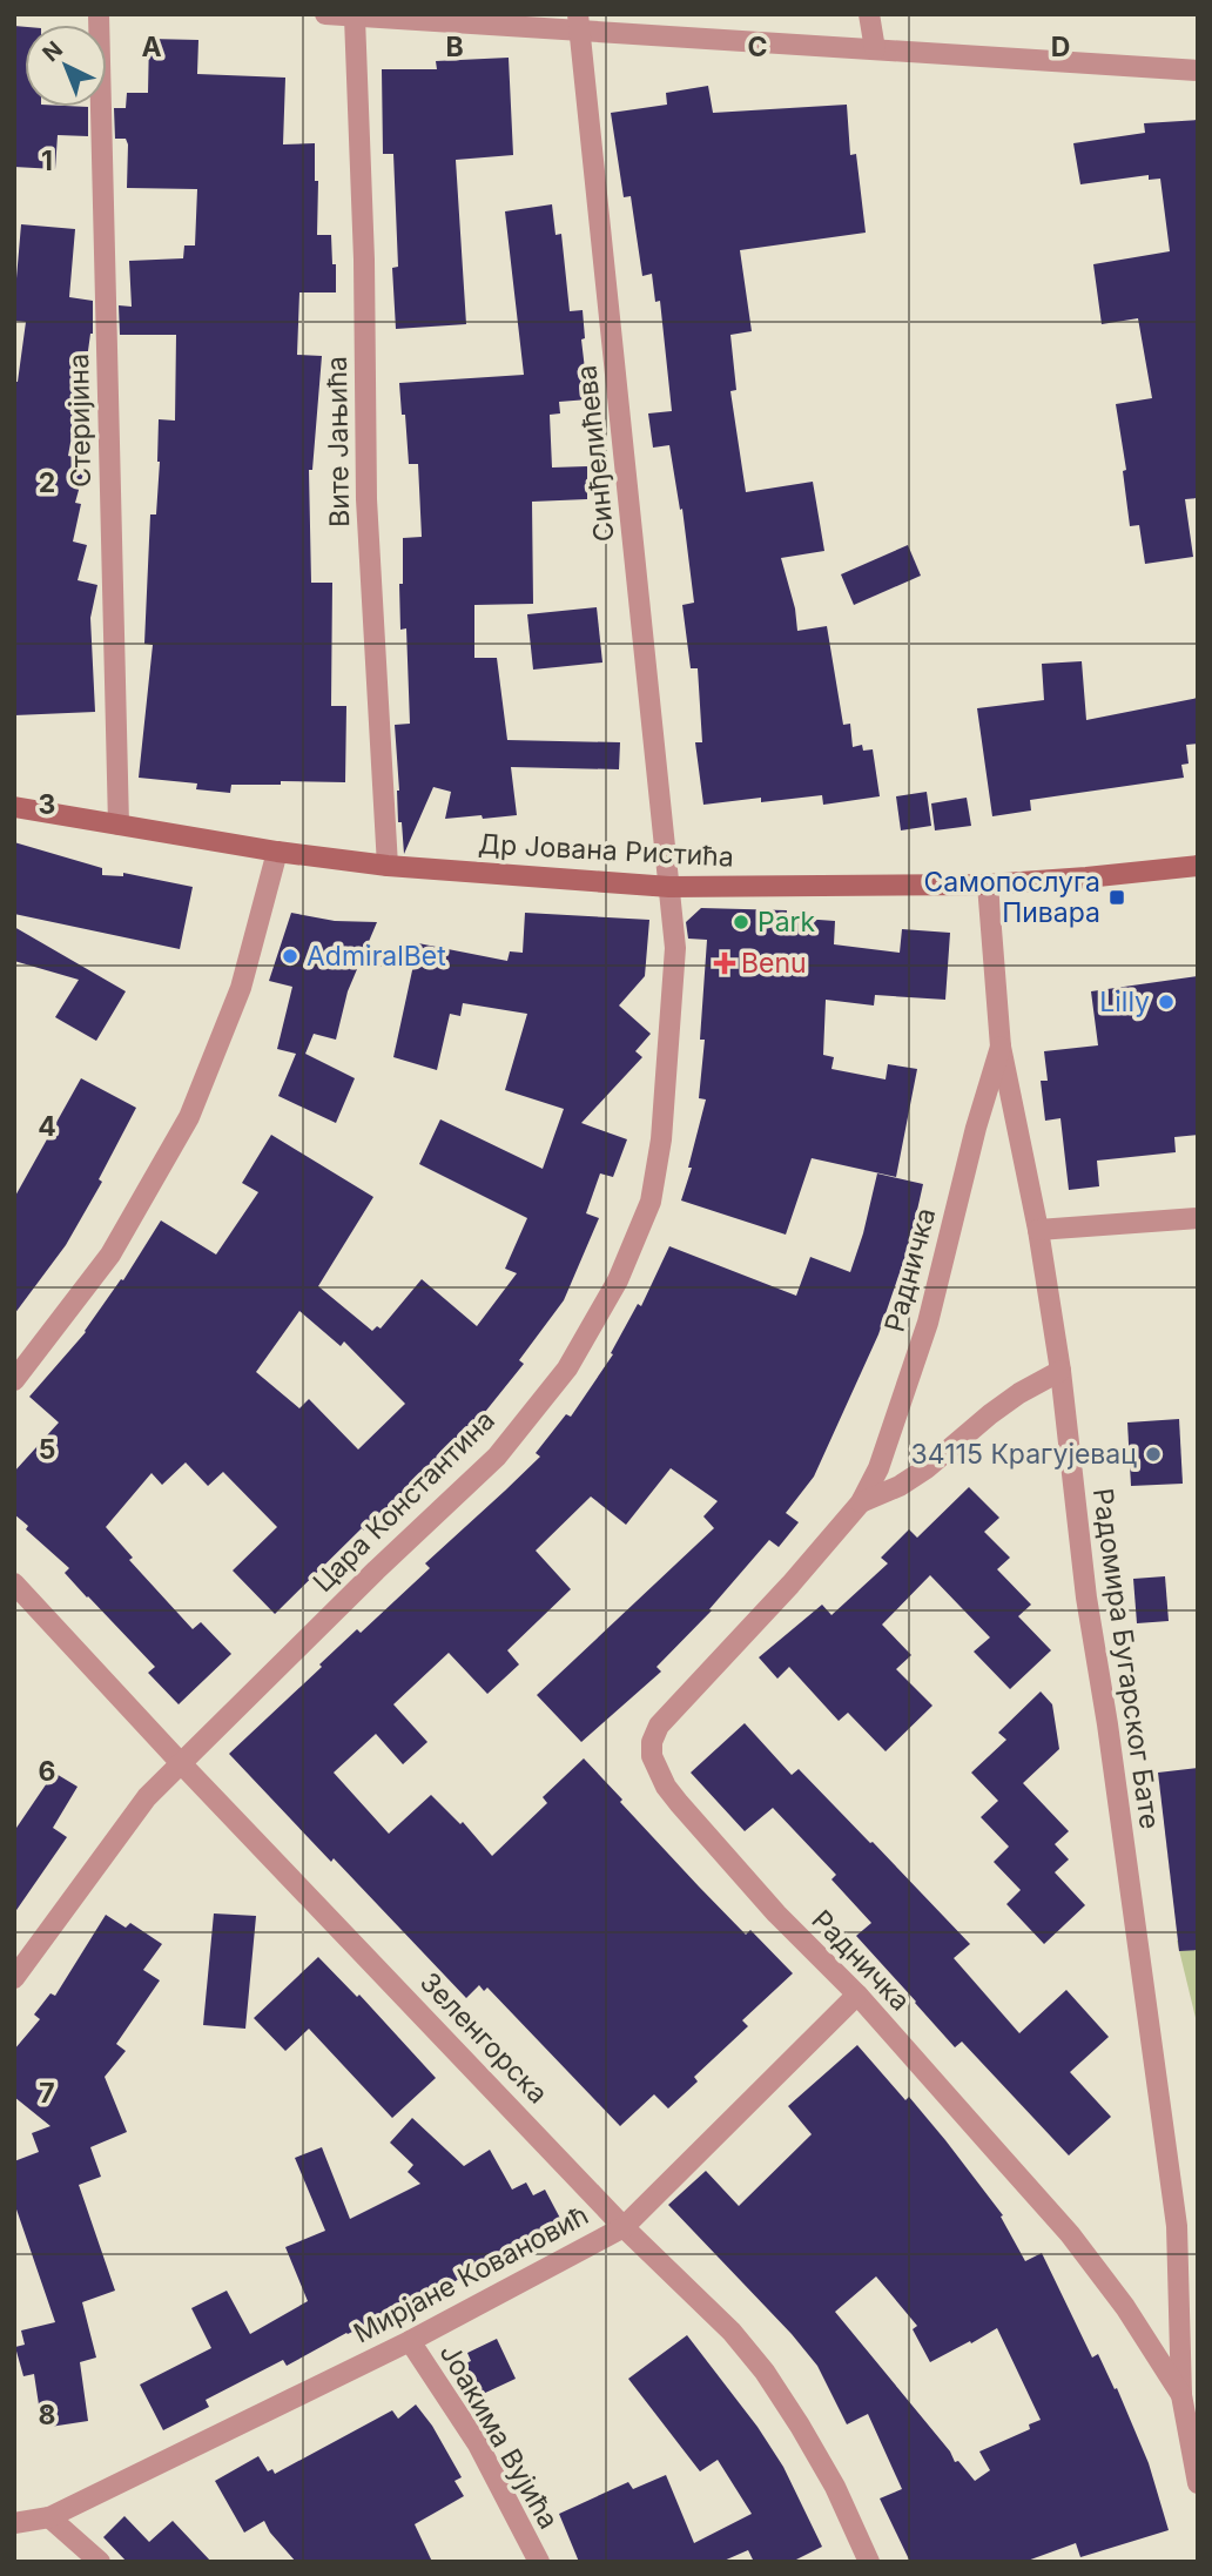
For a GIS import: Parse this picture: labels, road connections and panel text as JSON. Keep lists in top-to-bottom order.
{
  "streets": {
    "street": [
      "Стеријина",
      "Вите Јањића",
      "Синђелићева",
      "Др Јована Ристића",
      "Радничка",
      "Цара Константина",
      "Радомира Бугарског Бате",
      "Зеленгорска",
      "Мирјане Ковановић",
      "Јоакима Вујића"
    ]
  },
  "crossings": [
    ["Стеријина", "Др Јована Ристића"],
    ["Вите Јањића", "Др Јована Ристића"],
    ["Синђелићева", "Др Јована Ристића"],
    ["Синђелићева", "Цара Константина"],
    ["Др Јована Ристића", "Цара Константина"],
    ["Др Јована Ристића", "Радомира Бугарског Бате"],
    ["Радничка", "Радомира Бугарског Бате"],
    ["Радничка", "Мирјане Ковановић"],
    ["Цара Константина", "Зеленгорска"],
    ["Зеленгорска", "Мирјане Ковановић"],
    ["Мирјане Ковановић", "Јоакима Вујића"]
  ],
  "places": {
    "transit": ["Самопослуга Пивара"],
    "other": [
      "Park",
      "AdmiralBet",
      "Lilly",
      "34115 Крагујевац"
    ],
    "health": ["Benu"]
  },
  "north": "top left",
  "grid": {
    "columns": [
      "A",
      "B",
      "C",
      "D"
    ],
    "rows": [
      "1",
      "2",
      "3",
      "4",
      "5",
      "6",
      "7",
      "8"
    ]
  }
}
